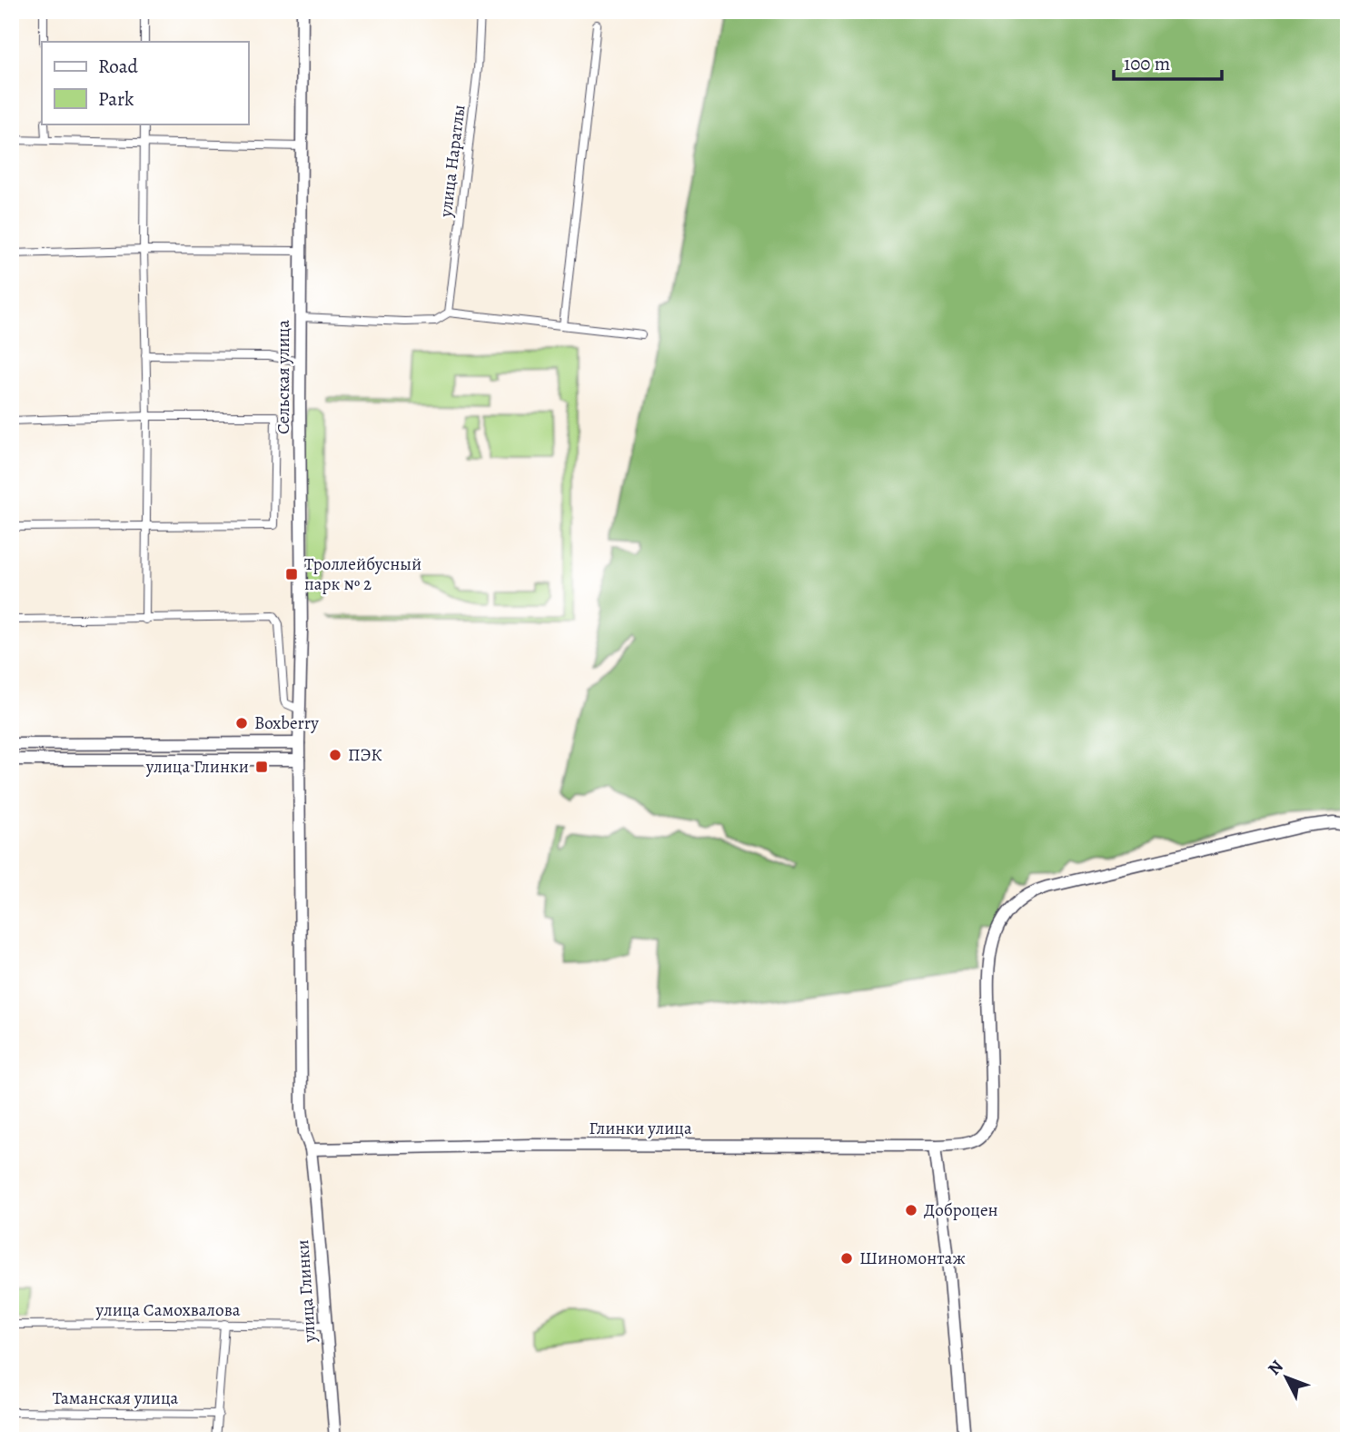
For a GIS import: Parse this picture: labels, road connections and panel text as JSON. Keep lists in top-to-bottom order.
{
  "streets": {
    "main road": ["Сельская улица", "Глинки улица", "улица Глинки"],
    "street": ["улица Наратлы", "улица Самохвалова", "Таманская улица"]
  },
  "crossings": [
    ["Сельская улица", "улица Глинки"],
    ["Глинки улица", "улица Глинки"],
    ["улица Глинки", "улица Самохвалова"]
  ],
  "places": {
    "transit": ["Троллейбусный парк № 2", "улица Глинки"],
    "other": [
      "Boxberry",
      "ПЭК",
      "Доброцен",
      "Шиномонтаж"
    ]
  },
  "legend": ["Road", "Park"],
  "scale_bar": "100 m",
  "north": "top left"
}
